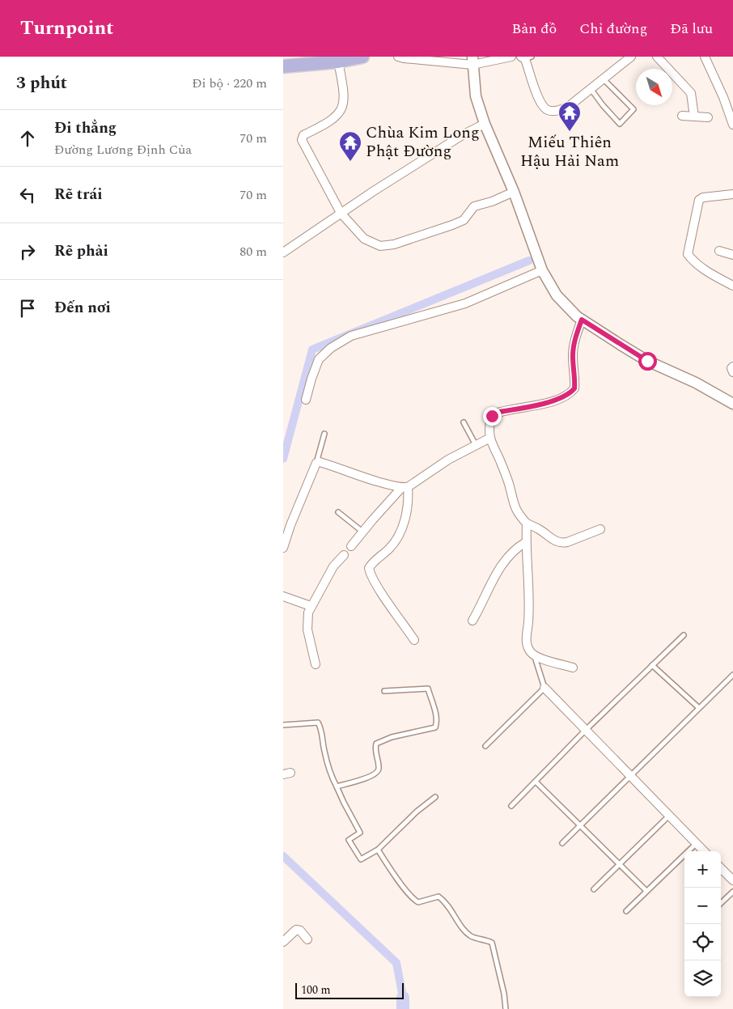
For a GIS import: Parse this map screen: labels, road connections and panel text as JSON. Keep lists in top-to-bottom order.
{
  "places": {
    "temple": ["Miếu Thiên Hậu Hải Nam", "Chùa Kim Long Phật Đường"]
  },
  "scale_bar": "100 m",
  "north": "bottom right",
  "page": {
    "header": "Turnpoint",
    "nav": ["Bản đồ", "Chỉ đường", "Đã lưu"],
    "heading": ["3 phút", "Đi bộ · 220 m"],
    "list": [
      ["Đi thẳng", "Đường Lương Định Của", "70 m"],
      ["Rẽ trái", "70 m"],
      ["Rẽ phải", "80 m"],
      "Đến nơi"
    ],
    "map_buttons": ["+", "−"],
    "scale": "100 m"
  }
}
